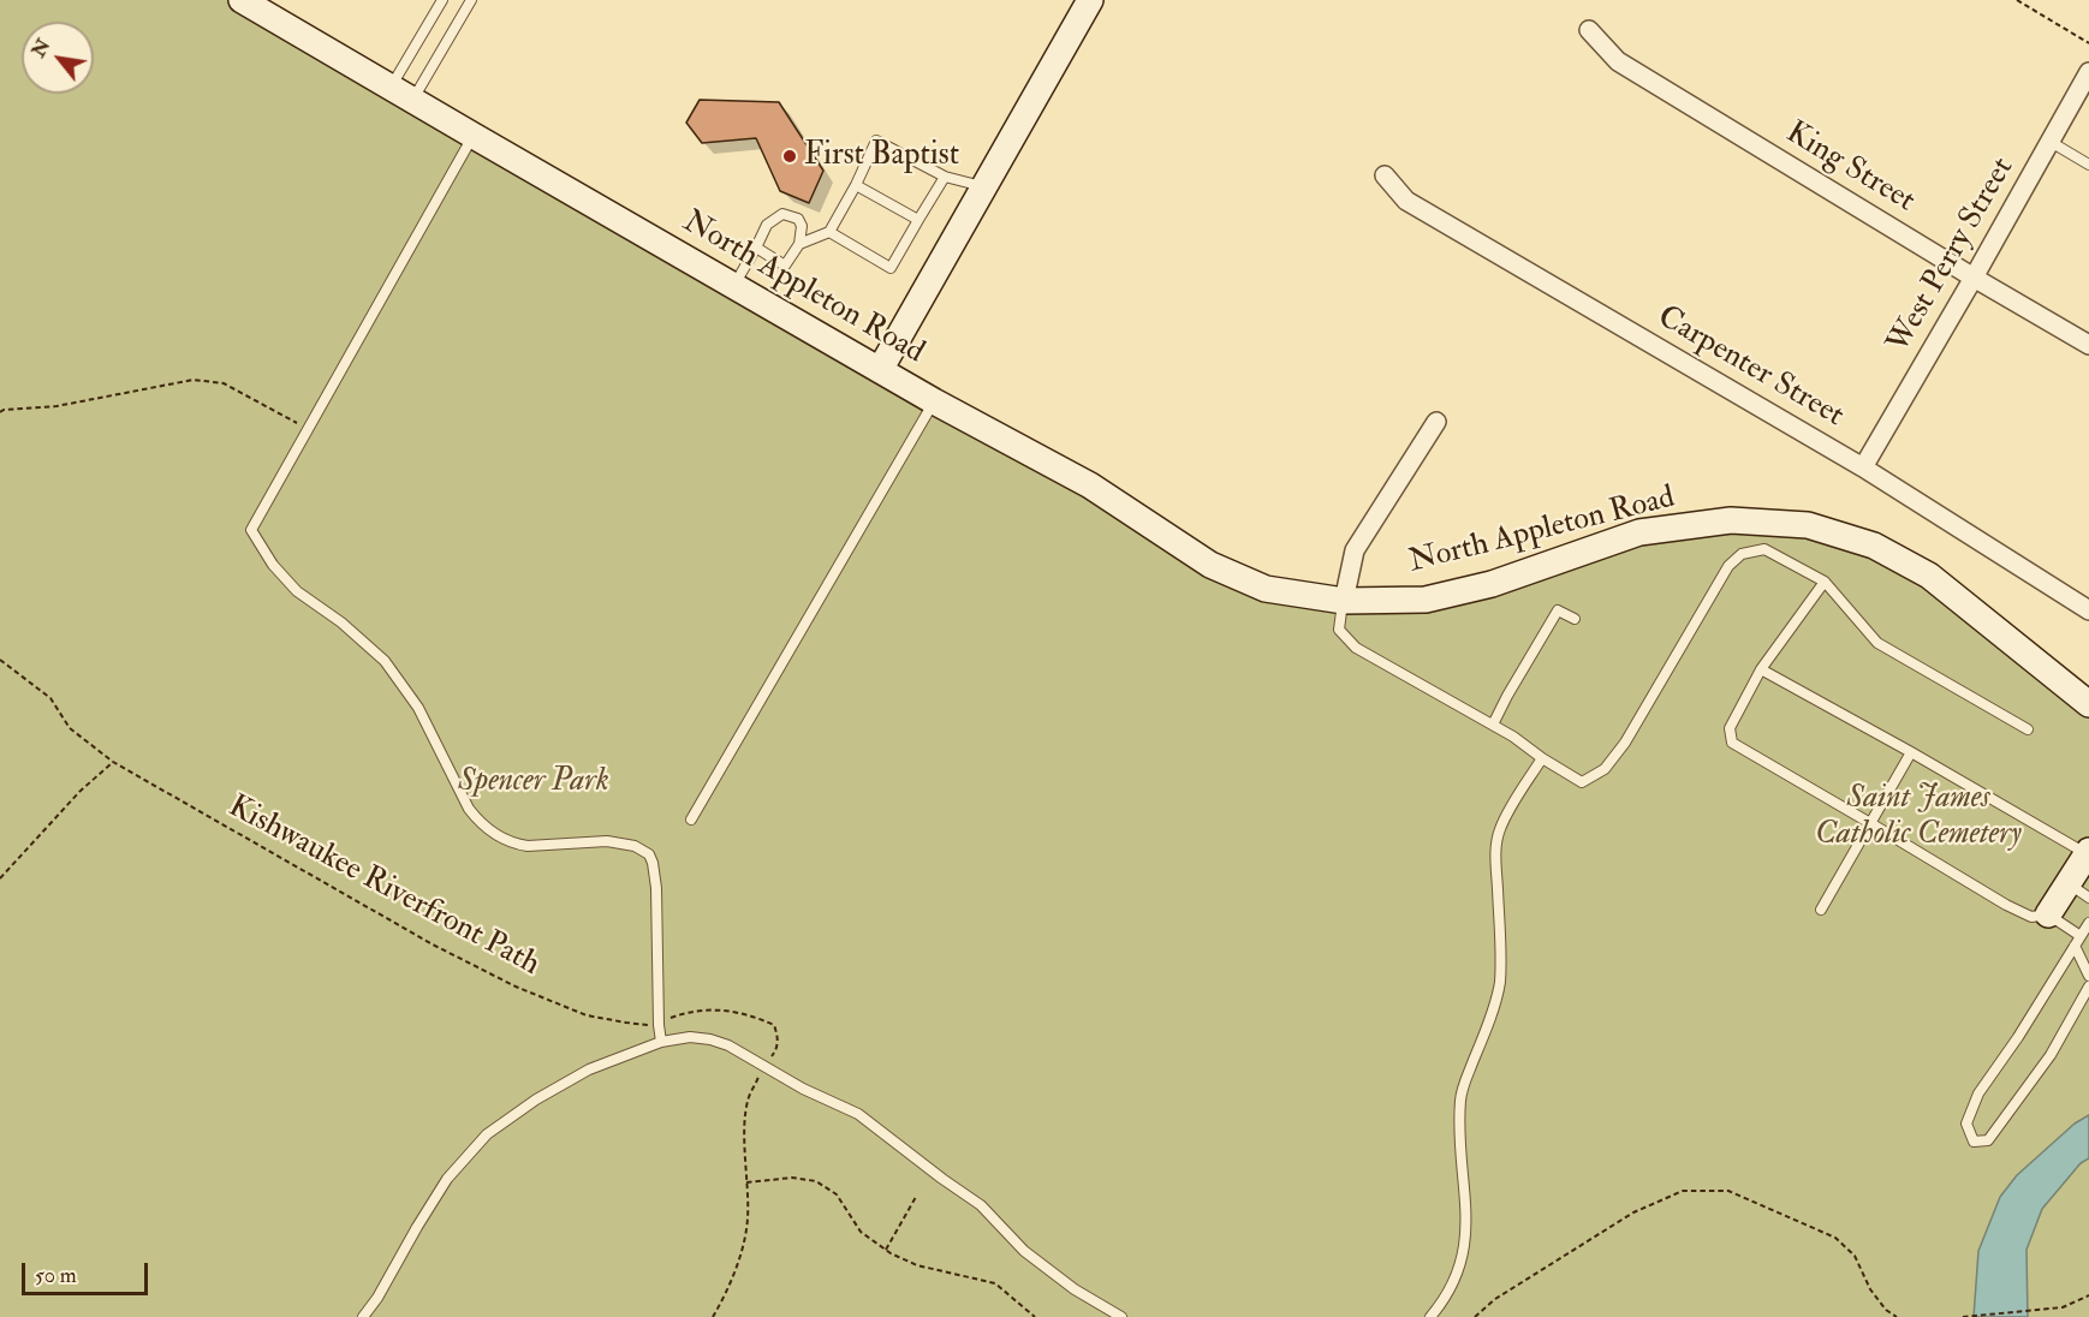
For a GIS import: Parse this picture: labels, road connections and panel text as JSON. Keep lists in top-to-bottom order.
{
  "streets": {
    "main road": ["North Appleton Road"],
    "street": ["King Street", "West Perry Street", "Carpenter Street"],
    "path": ["Kishwaukee Riverfront Path"]
  },
  "crossings": [
    ["King Street", "West Perry Street"],
    ["West Perry Street", "Carpenter Street"]
  ],
  "parks": ["Spencer Park", "Saint James Catholic Cemetery"],
  "places": ["First Baptist"],
  "scale_bar": "50 m",
  "north": "top left"
}
